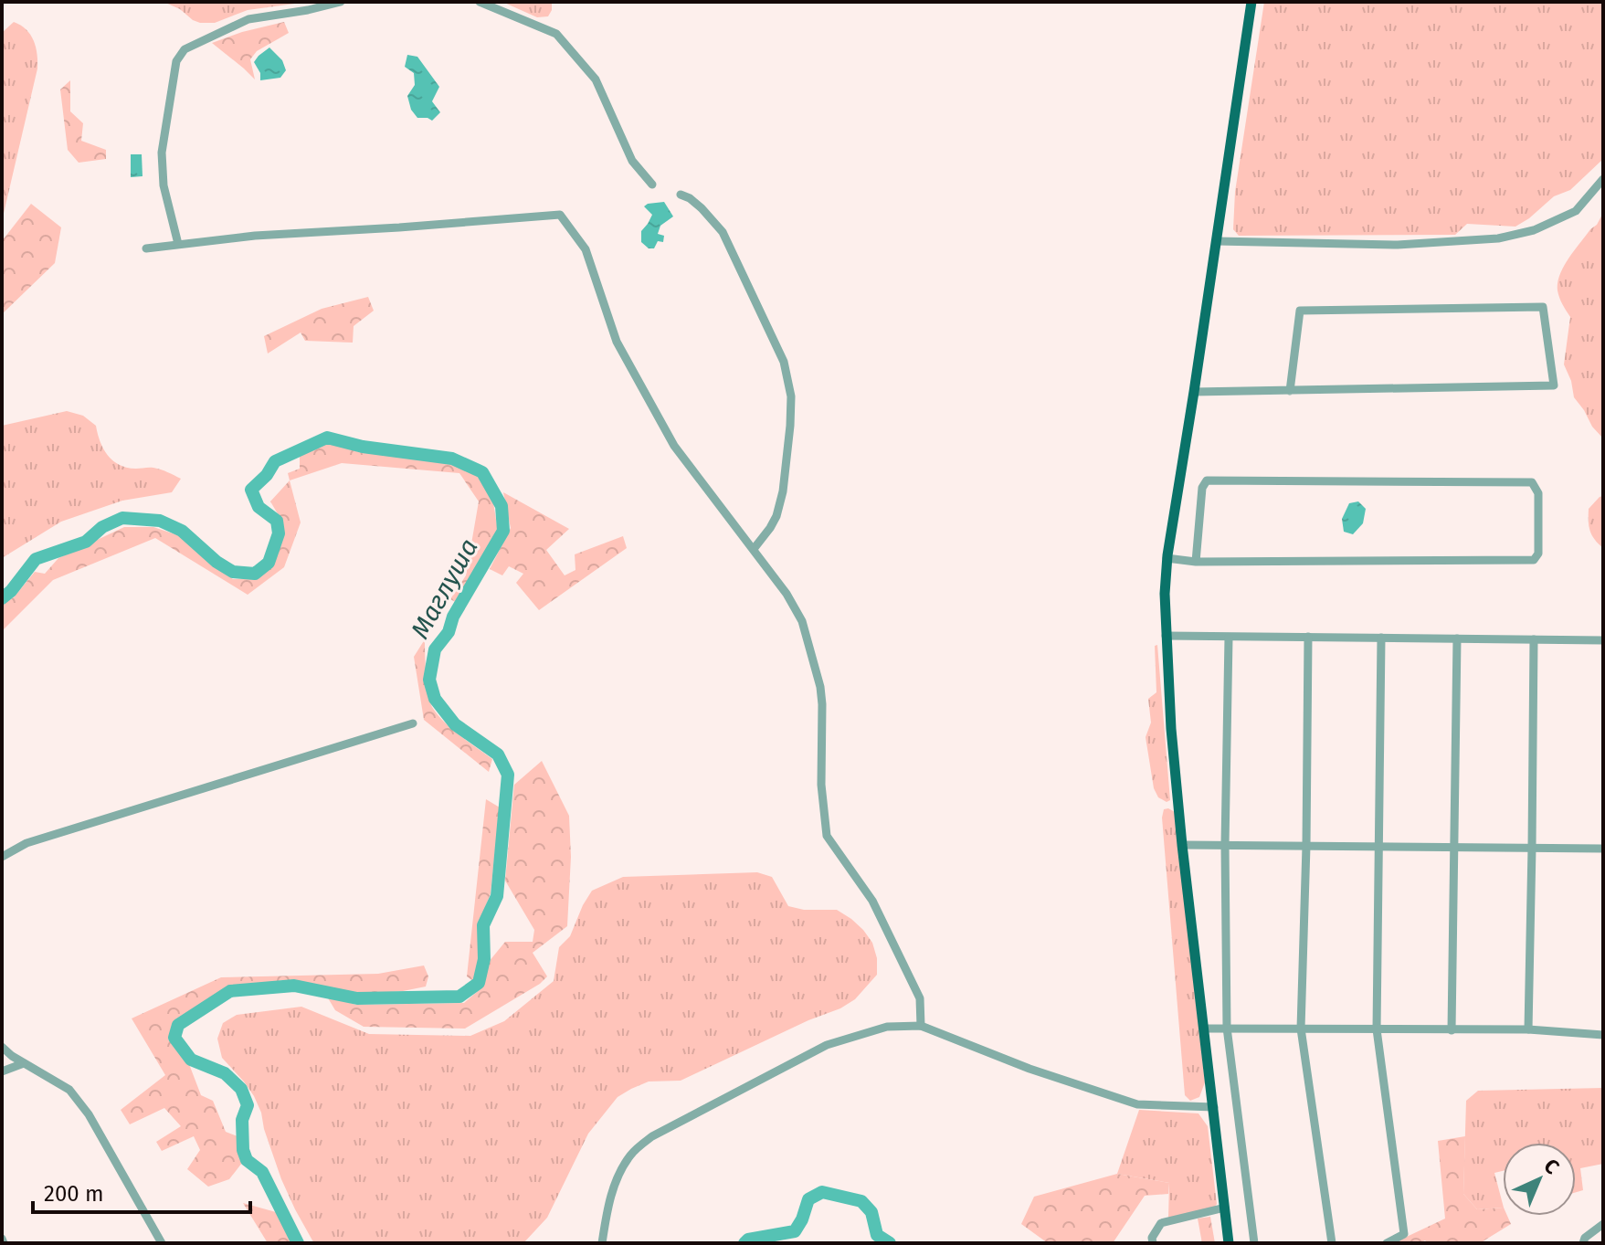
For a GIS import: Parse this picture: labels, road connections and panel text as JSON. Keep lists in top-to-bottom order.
{
  "water": ["Маглуша"],
  "scale_bar": "200 m",
  "north": "top right"
}
